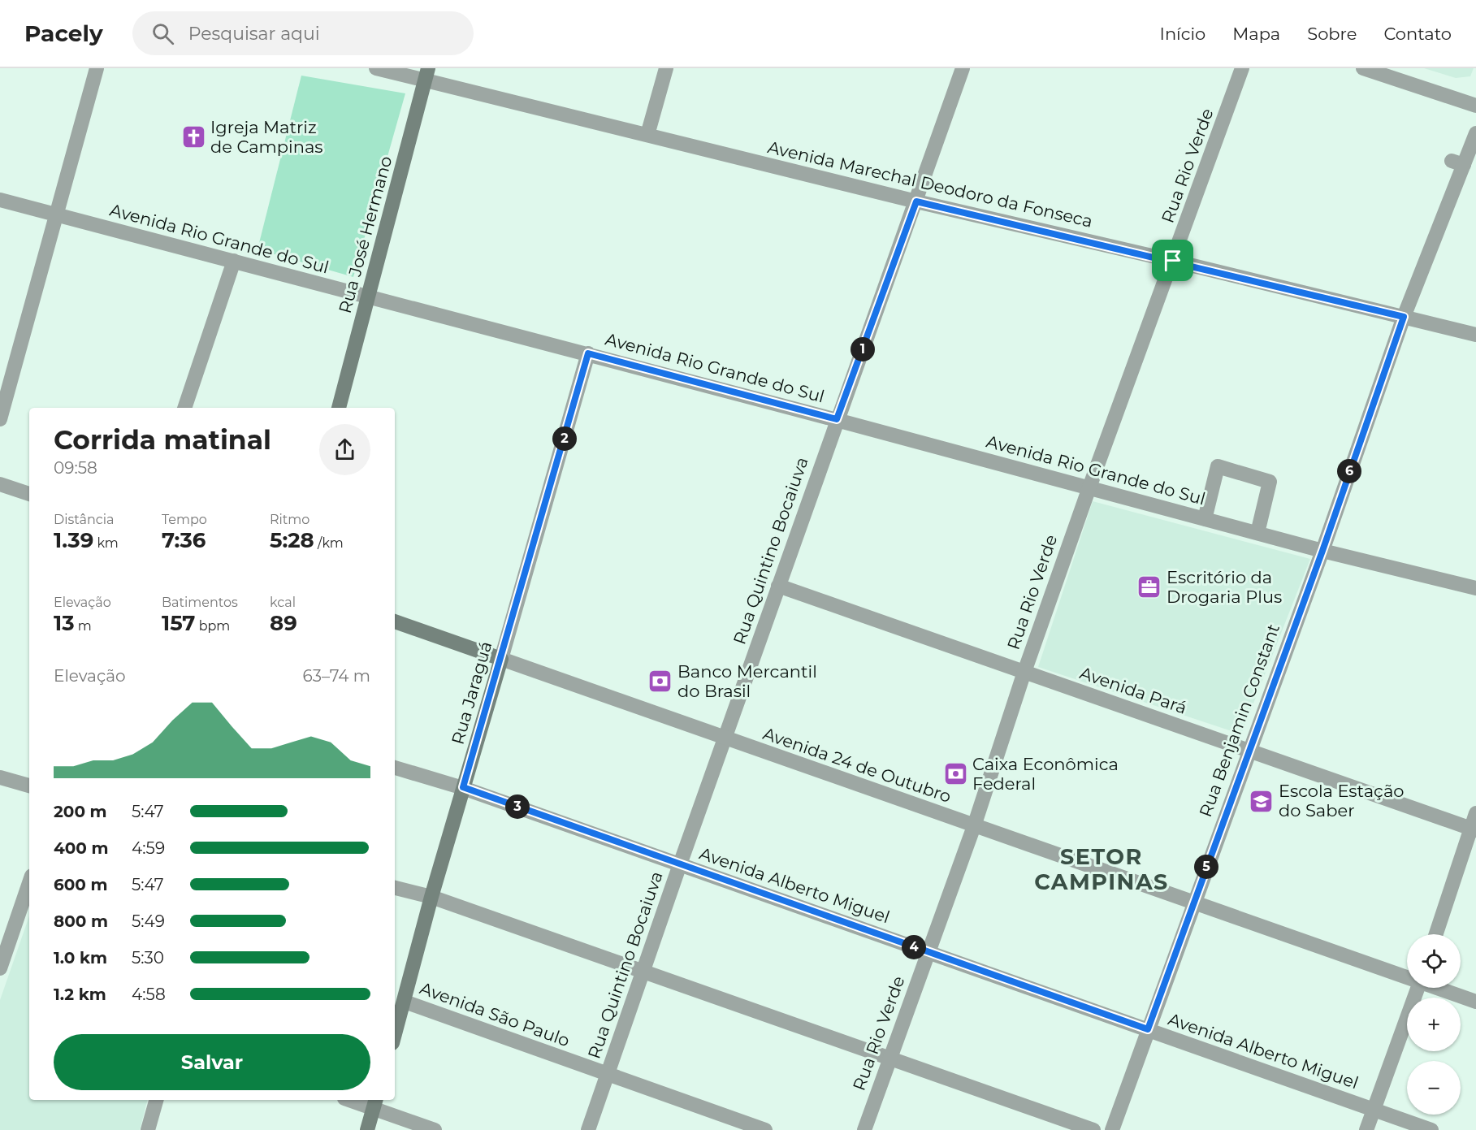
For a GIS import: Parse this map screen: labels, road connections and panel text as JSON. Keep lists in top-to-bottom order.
{
  "streets": {
    "main road": ["Rua José Hermano", "Rua Jaraguá", "Avenida 24 de Outubro"],
    "street": [
      "Rua Rio Verde",
      "Avenida Marechal Deodoro da Fonseca",
      "Avenida Rio Grande do Sul",
      "Rua Quintino Bocaiuva",
      "Avenida Pará",
      "Rua Benjamin Constant",
      "Avenida Alberto Miguel",
      "Avenida São Paulo"
    ]
  },
  "crossings": [
    ["Rua Rio Verde", "Avenida Marechal Deodoro da Fonseca"],
    ["Rua Rio Verde", "Avenida Rio Grande do Sul"],
    ["Rua Rio Verde", "Avenida Pará"],
    ["Rua Rio Verde", "Avenida 24 de Outubro"],
    ["Rua Rio Verde", "Avenida Alberto Miguel"],
    ["Avenida Marechal Deodoro da Fonseca", "Rua José Hermano"],
    ["Avenida Marechal Deodoro da Fonseca", "Rua Quintino Bocaiuva"],
    ["Avenida Marechal Deodoro da Fonseca", "Rua Benjamin Constant"],
    ["Rua José Hermano", "Avenida Rio Grande do Sul"],
    ["Avenida Rio Grande do Sul", "Rua Quintino Bocaiuva"],
    ["Avenida Rio Grande do Sul", "Rua Jaraguá"],
    ["Avenida Rio Grande do Sul", "Rua Benjamin Constant"],
    ["Rua Quintino Bocaiuva", "Avenida Pará"],
    ["Rua Quintino Bocaiuva", "Avenida 24 de Outubro"],
    ["Rua Quintino Bocaiuva", "Avenida Alberto Miguel"],
    ["Rua Quintino Bocaiuva", "Avenida São Paulo"],
    ["Avenida Pará", "Rua Benjamin Constant"],
    ["Rua Jaraguá", "Avenida 24 de Outubro"],
    ["Rua Jaraguá", "Avenida Alberto Miguel"],
    ["Rua Jaraguá", "Avenida São Paulo"],
    ["Rua Benjamin Constant", "Avenida 24 de Outubro"],
    ["Rua Benjamin Constant", "Avenida Alberto Miguel"]
  ],
  "districts": ["SETOR CAMPINAS"],
  "places": {
    "church": ["Igreja Matriz de Campinas"],
    "office": ["Escritório da Drogaria Plus"],
    "bank": ["Banco Mercantil do Brasil", "Caixa Econômica Federal"],
    "school or university": ["Escola Estação do Saber"]
  },
  "page": {
    "header": "Pacely",
    "search": "Pesquisar aqui",
    "nav": [
      "Início",
      "Mapa",
      "Sobre",
      "Contato"
    ],
    "pins": [
      "1",
      "2",
      "6",
      "3",
      "5",
      "4"
    ],
    "heading": ["Corrida matinal", "09:58"],
    "stats": [
      ["Distância", "1.39 km"],
      ["Tempo", "7:36"],
      ["Ritmo", "5:28 /km"],
      ["Elevação", "13 m"],
      ["Batimentos", "157 bpm"],
      ["kcal", "89"]
    ],
    "chart": ["Elevação", "63–74 m"],
    "list": [
      {
        "name": "200 m",
        "note": "5:47"
      },
      {
        "name": "400 m",
        "note": "4:59"
      },
      {
        "name": "600 m",
        "note": "5:47"
      },
      {
        "name": "800 m",
        "note": "5:49"
      },
      {
        "name": "1.0 km",
        "note": "5:30"
      },
      {
        "name": "1.2 km",
        "note": "4:58"
      }
    ],
    "map_buttons": ["+", "−"],
    "buttons": "Salvar"
  }
}
